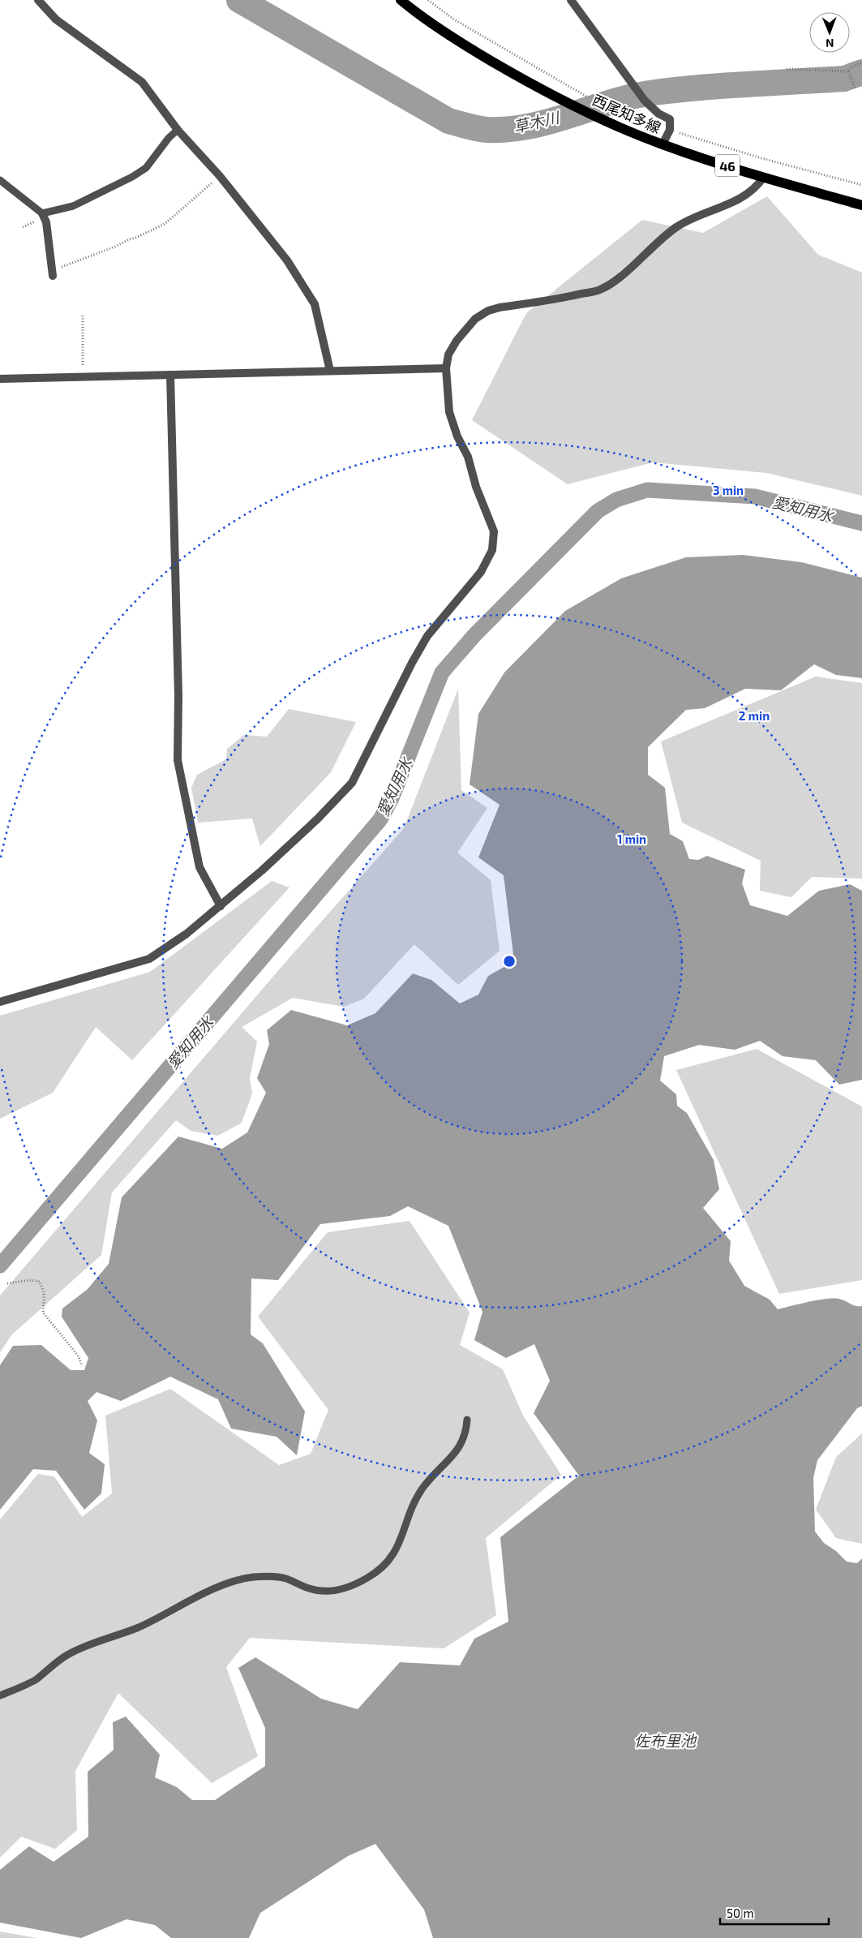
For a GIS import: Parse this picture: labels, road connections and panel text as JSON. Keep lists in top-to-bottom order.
{
  "streets": {
    "main road": ["西尾知多線", "46"]
  },
  "water": ["草木川", "愛知用水", "佐布里池"],
  "scale_bar": "50 m",
  "north": "bottom",
  "rings": ["3 min", "2 min", "1 min"]
}
